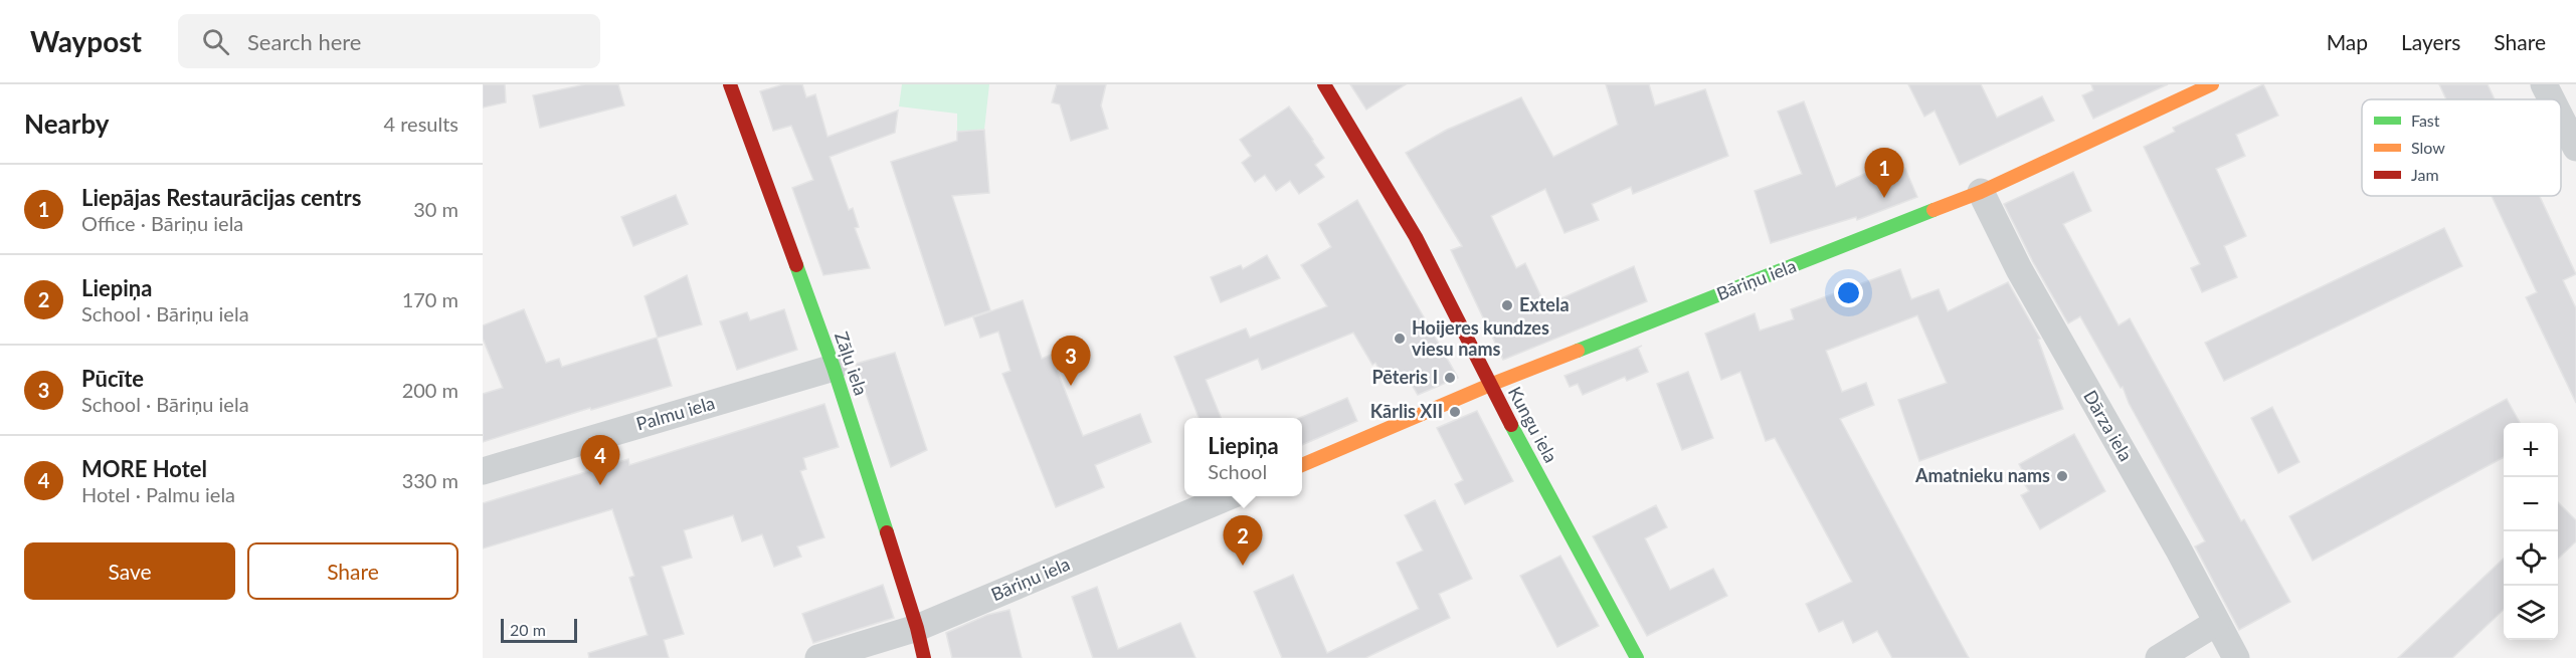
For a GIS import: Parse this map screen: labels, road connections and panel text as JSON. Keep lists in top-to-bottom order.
{
  "streets": {
    "street": [
      "Bāriņu iela",
      "Zāļu iela",
      "Palmu iela",
      "Kungu iela",
      "Dārza iela"
    ]
  },
  "crossings": [
    ["Bāriņu iela", "Zāļu iela"],
    ["Bāriņu iela", "Kungu iela"],
    ["Bāriņu iela", "Dārza iela"],
    ["Zāļu iela", "Palmu iela"]
  ],
  "places": [
    "Extela",
    "Hoijeres kundzes viesu nams",
    "Pēteris I",
    "Kārlis XII",
    "Amatnieku nams"
  ],
  "legend": ["Fast", "Slow", "Jam"],
  "scale_bar": "20 m",
  "page": {
    "header": "Waypost",
    "search": "Search here",
    "nav": ["Map", "Layers", "Share"],
    "heading": ["Nearby", "4 results"],
    "pins": [
      "1",
      "3",
      "4",
      "2"
    ],
    "list": [
      {
        "mark": "1",
        "name": "Liepājas Restaurācijas centrs",
        "note": "Office · Bāriņu iela",
        "value": "30 m"
      },
      {
        "mark": "2",
        "name": "Liepiņa",
        "note": "School · Bāriņu iela",
        "value": "170 m"
      },
      {
        "mark": "3",
        "name": "Pūcīte",
        "note": "School · Bāriņu iela",
        "value": "200 m"
      },
      {
        "mark": "4",
        "name": "MORE Hotel",
        "note": "Hotel · Palmu iela",
        "value": "330 m"
      }
    ],
    "popup": ["Liepiņa", "School"],
    "map_buttons": ["+", "−"],
    "buttons": ["Save", "Share"],
    "scale": "20 m"
  }
}
